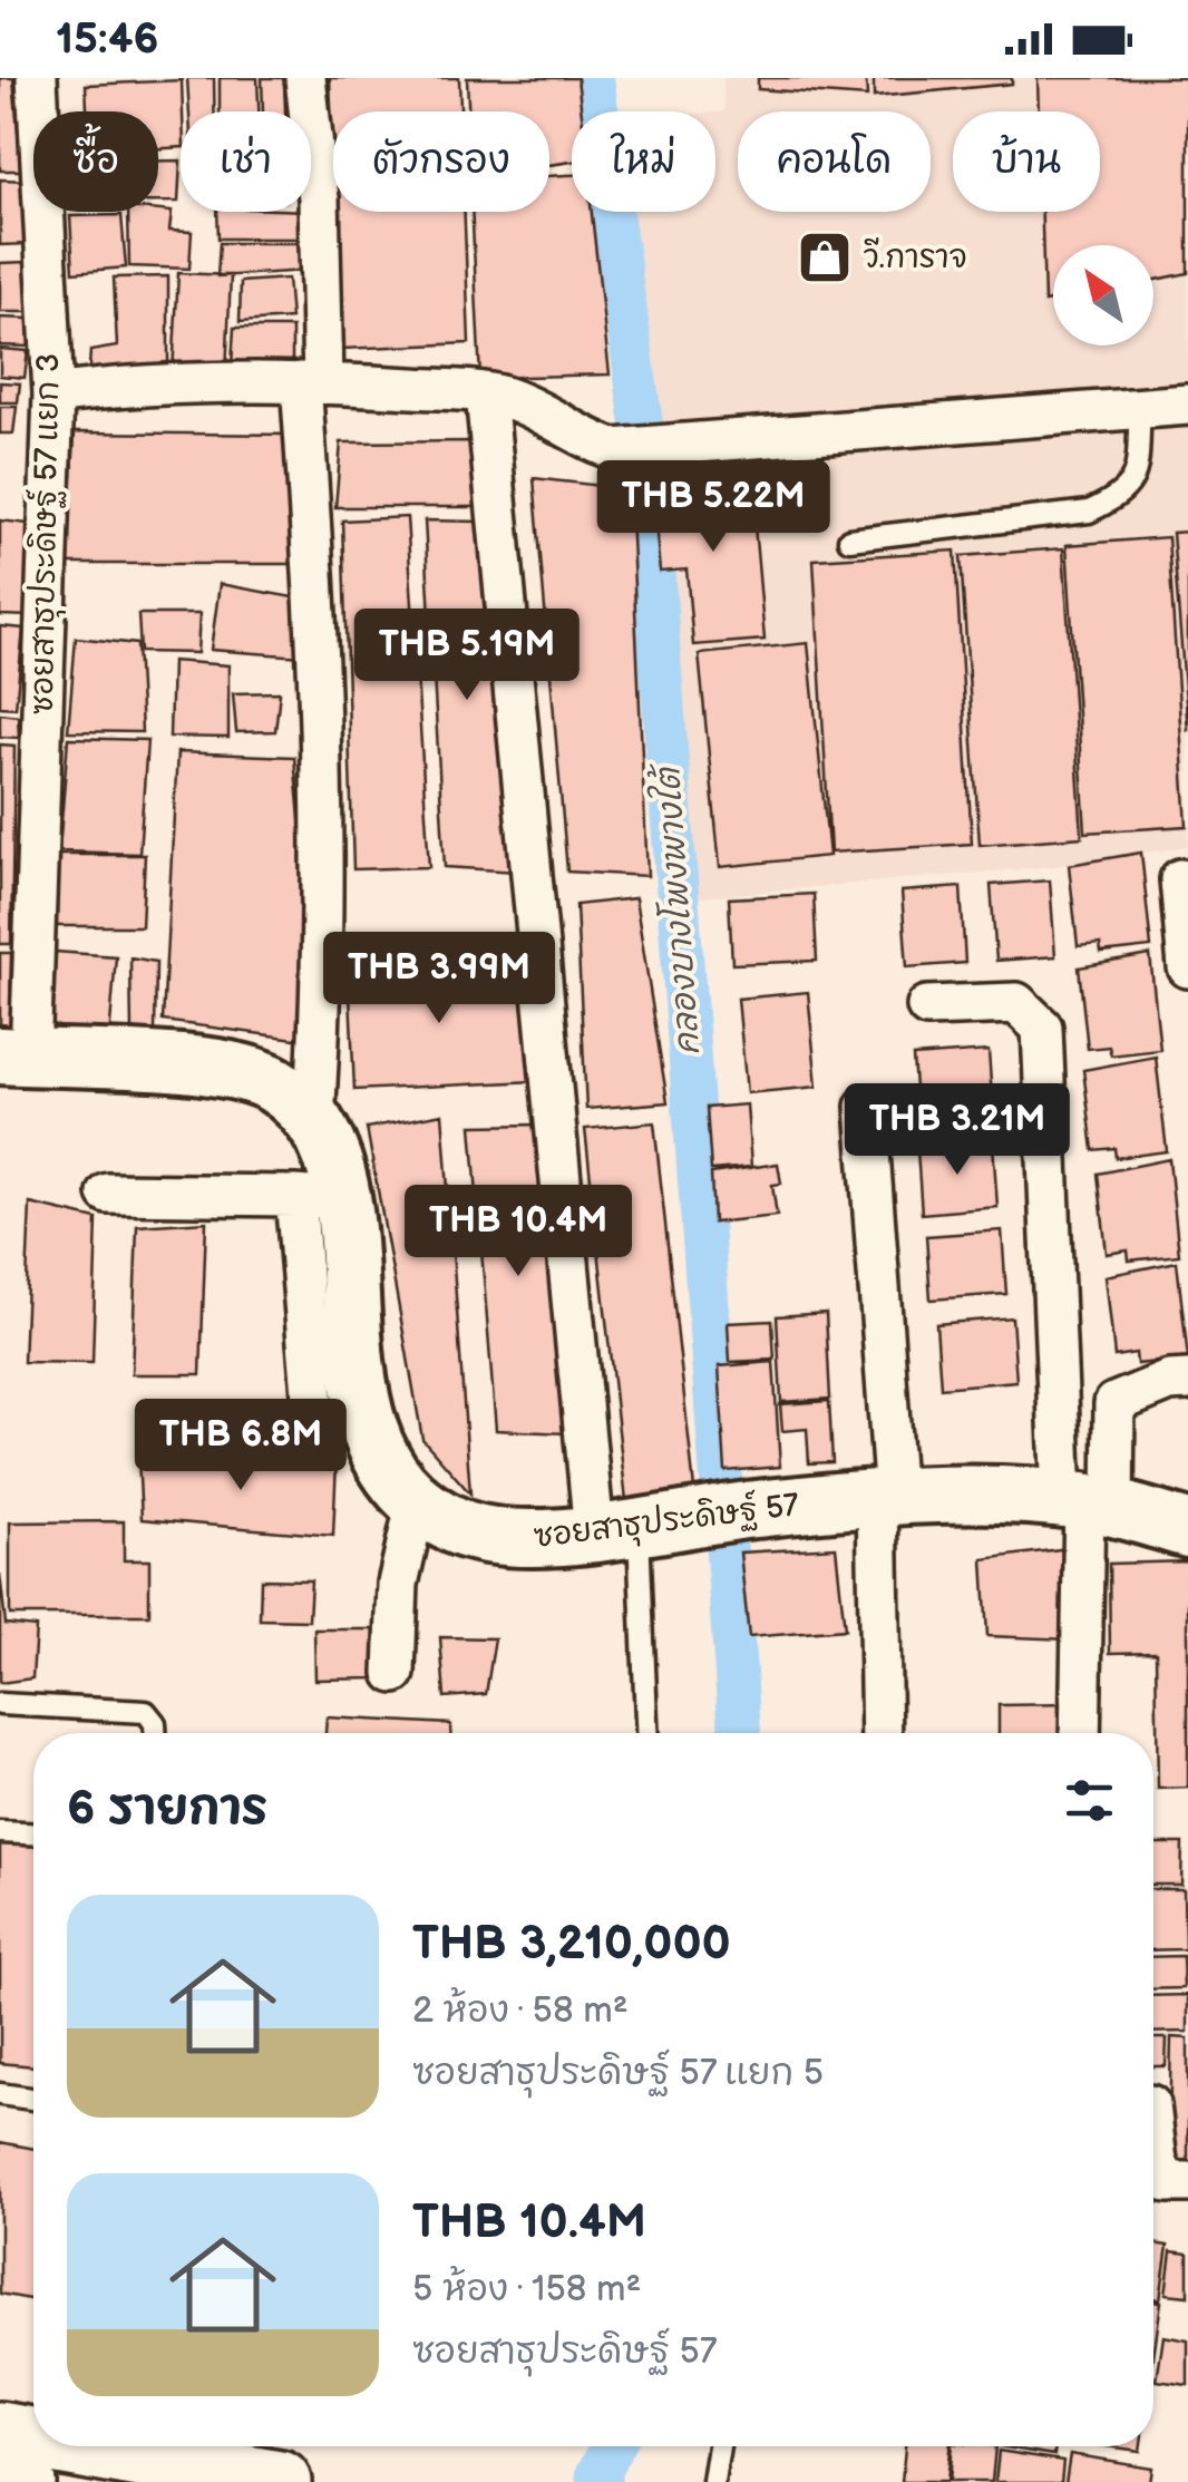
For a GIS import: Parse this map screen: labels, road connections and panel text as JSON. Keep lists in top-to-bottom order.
{
  "streets": {
    "street": ["ซอยสาธุประดิษฐ์ 57 แยก 3", "ซอยสาธุประดิษฐ์ 57"]
  },
  "crossings": [
    ["ซอยสาธุประดิษฐ์ 57 แยก 3", "ซอยสาธุประดิษฐ์ 57"]
  ],
  "water": ["คลองบางโพงพางใต้"],
  "places": {
    "shop": ["วี.การาจ"]
  },
  "north": "top left",
  "page": {
    "status": "15:46",
    "chip": [
      "ซื้อ",
      "เช่า",
      "ตัวกรอง",
      "ใหม่",
      "คอนโด",
      "บ้าน"
    ],
    "price": [
      "THB 5.22M",
      "THB 5.19M",
      "THB 3.99M",
      "THB 3.21M",
      "THB 10.4M",
      "THB 6.8M"
    ],
    "heading": "6 รายการ",
    "list": [
      {
        "name": "THB 3,210,000",
        "note": "2 ห้อง · 58 m² · ซอยสาธุประดิษฐ์ 57 แยก 5"
      },
      {
        "name": "THB 10.4M",
        "note": "5 ห้อง · 158 m² · ซอยสาธุประดิษฐ์ 57"
      }
    ]
  }
}
